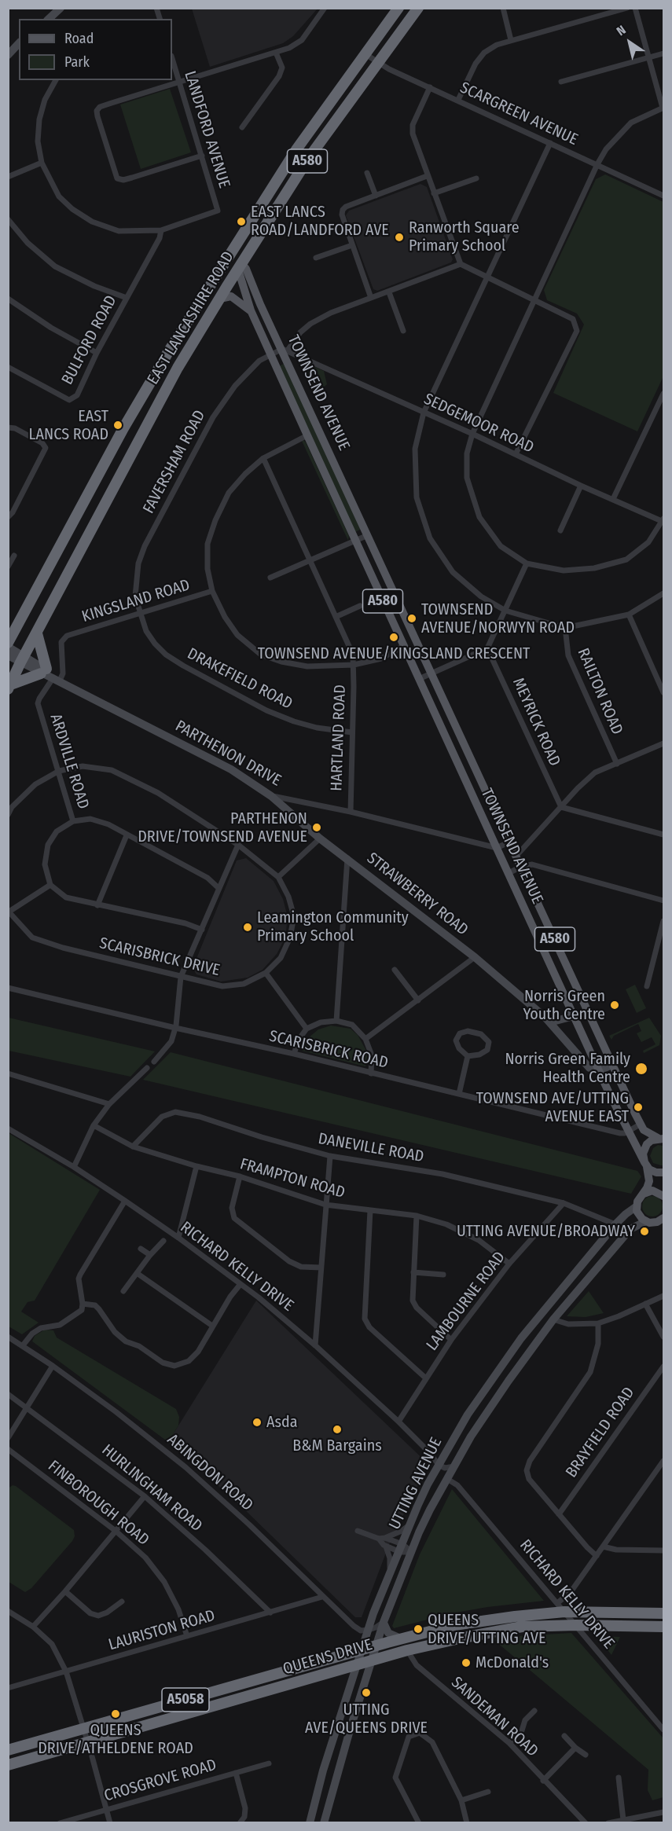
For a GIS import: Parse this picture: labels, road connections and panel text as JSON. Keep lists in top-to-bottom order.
{
  "streets": {
    "highway": [
      "A580",
      "EAST LANCASHIRE ROAD",
      "QUEENS DRIVE",
      "A5058"
    ],
    "main road": ["TOWNSEND AVENUE"],
    "street": [
      "SCARGREEN AVENUE",
      "LANDFORD AVENUE",
      "BULFORD ROAD",
      "SEDGEMOOR ROAD",
      "FAVERSHAM ROAD",
      "KINGSLAND ROAD",
      "DRAKEFIELD ROAD",
      "RAILTON ROAD",
      "MEYRICK ROAD",
      "HARTLAND ROAD",
      "PARTHENON DRIVE",
      "ARDVILLE ROAD",
      "STRAWBERRY ROAD",
      "SCARISBRICK DRIVE",
      "SCARISBRICK ROAD",
      "DANEVILLE ROAD",
      "FRAMPTON ROAD",
      "RICHARD KELLY DRIVE",
      "LAMBOURNE ROAD",
      "BRAYFIELD ROAD",
      "ABINGDON ROAD",
      "UTTING AVENUE",
      "HURLINGHAM ROAD",
      "FINBOROUGH ROAD",
      "LAURISTON ROAD",
      "SANDEMAN ROAD",
      "CROSGROVE ROAD"
    ]
  },
  "crossings": [
    ["SCARGREEN AVENUE", "EAST LANCASHIRE ROAD"],
    ["LANDFORD AVENUE", "BULFORD ROAD"],
    ["A580", "EAST LANCASHIRE ROAD"],
    ["A580", "TOWNSEND AVENUE"],
    ["A580", "PARTHENON DRIVE"],
    ["A580", "UTTING AVENUE"],
    ["EAST LANCASHIRE ROAD", "TOWNSEND AVENUE"],
    ["EAST LANCASHIRE ROAD", "PARTHENON DRIVE"],
    ["TOWNSEND AVENUE", "SEDGEMOOR ROAD"],
    ["TOWNSEND AVENUE", "FAVERSHAM ROAD"],
    ["TOWNSEND AVENUE", "PARTHENON DRIVE"],
    ["TOWNSEND AVENUE", "STRAWBERRY ROAD"],
    ["TOWNSEND AVENUE", "SCARISBRICK ROAD"],
    ["SEDGEMOOR ROAD", "FAVERSHAM ROAD"],
    ["FAVERSHAM ROAD", "KINGSLAND ROAD"],
    ["FAVERSHAM ROAD", "DRAKEFIELD ROAD"],
    ["KINGSLAND ROAD", "DRAKEFIELD ROAD"],
    ["KINGSLAND ROAD", "PARTHENON DRIVE"],
    ["KINGSLAND ROAD", "ARDVILLE ROAD"],
    ["DRAKEFIELD ROAD", "HARTLAND ROAD"],
    ["HARTLAND ROAD", "PARTHENON DRIVE"],
    ["PARTHENON DRIVE", "ARDVILLE ROAD"],
    ["PARTHENON DRIVE", "STRAWBERRY ROAD"],
    ["ARDVILLE ROAD", "SCARISBRICK DRIVE"],
    ["DANEVILLE ROAD", "FRAMPTON ROAD"],
    ["DANEVILLE ROAD", "LAMBOURNE ROAD"],
    ["DANEVILLE ROAD", "UTTING AVENUE"],
    ["FRAMPTON ROAD", "LAMBOURNE ROAD"],
    ["RICHARD KELLY DRIVE", "LAMBOURNE ROAD"],
    ["RICHARD KELLY DRIVE", "UTTING AVENUE"],
    ["RICHARD KELLY DRIVE", "QUEENS DRIVE"],
    ["ABINGDON ROAD", "UTTING AVENUE"],
    ["ABINGDON ROAD", "LAURISTON ROAD"],
    ["UTTING AVENUE", "QUEENS DRIVE"],
    ["HURLINGHAM ROAD", "LAURISTON ROAD"],
    ["FINBOROUGH ROAD", "LAURISTON ROAD"],
    ["QUEENS DRIVE", "SANDEMAN ROAD"]
  ],
  "places": [
    "EAST LANCS ROAD/LANDFORD AVE",
    "Ranworth Square Primary School",
    "EAST LANCS ROAD",
    "TOWNSEND AVENUE/NORWYN ROAD",
    "TOWNSEND AVENUE/KINGSLAND CRESCENT",
    "PARTHENON DRIVE/TOWNSEND AVENUE",
    "Leamington Community Primary School",
    "Norris Green Youth Centre",
    "Norris Green Family Health Centre",
    "TOWNSEND AVE/UTTING AVENUE EAST",
    "UTTING AVENUE/BROADWAY",
    "Asda",
    "B&M Bargains",
    "QUEENS DRIVE/UTTING AVE",
    "McDonald's",
    "UTTING AVE/QUEENS DRIVE",
    "QUEENS DRIVE/ATHELDENE ROAD"
  ],
  "legend": ["Road", "Park"],
  "north": "top left"
}
